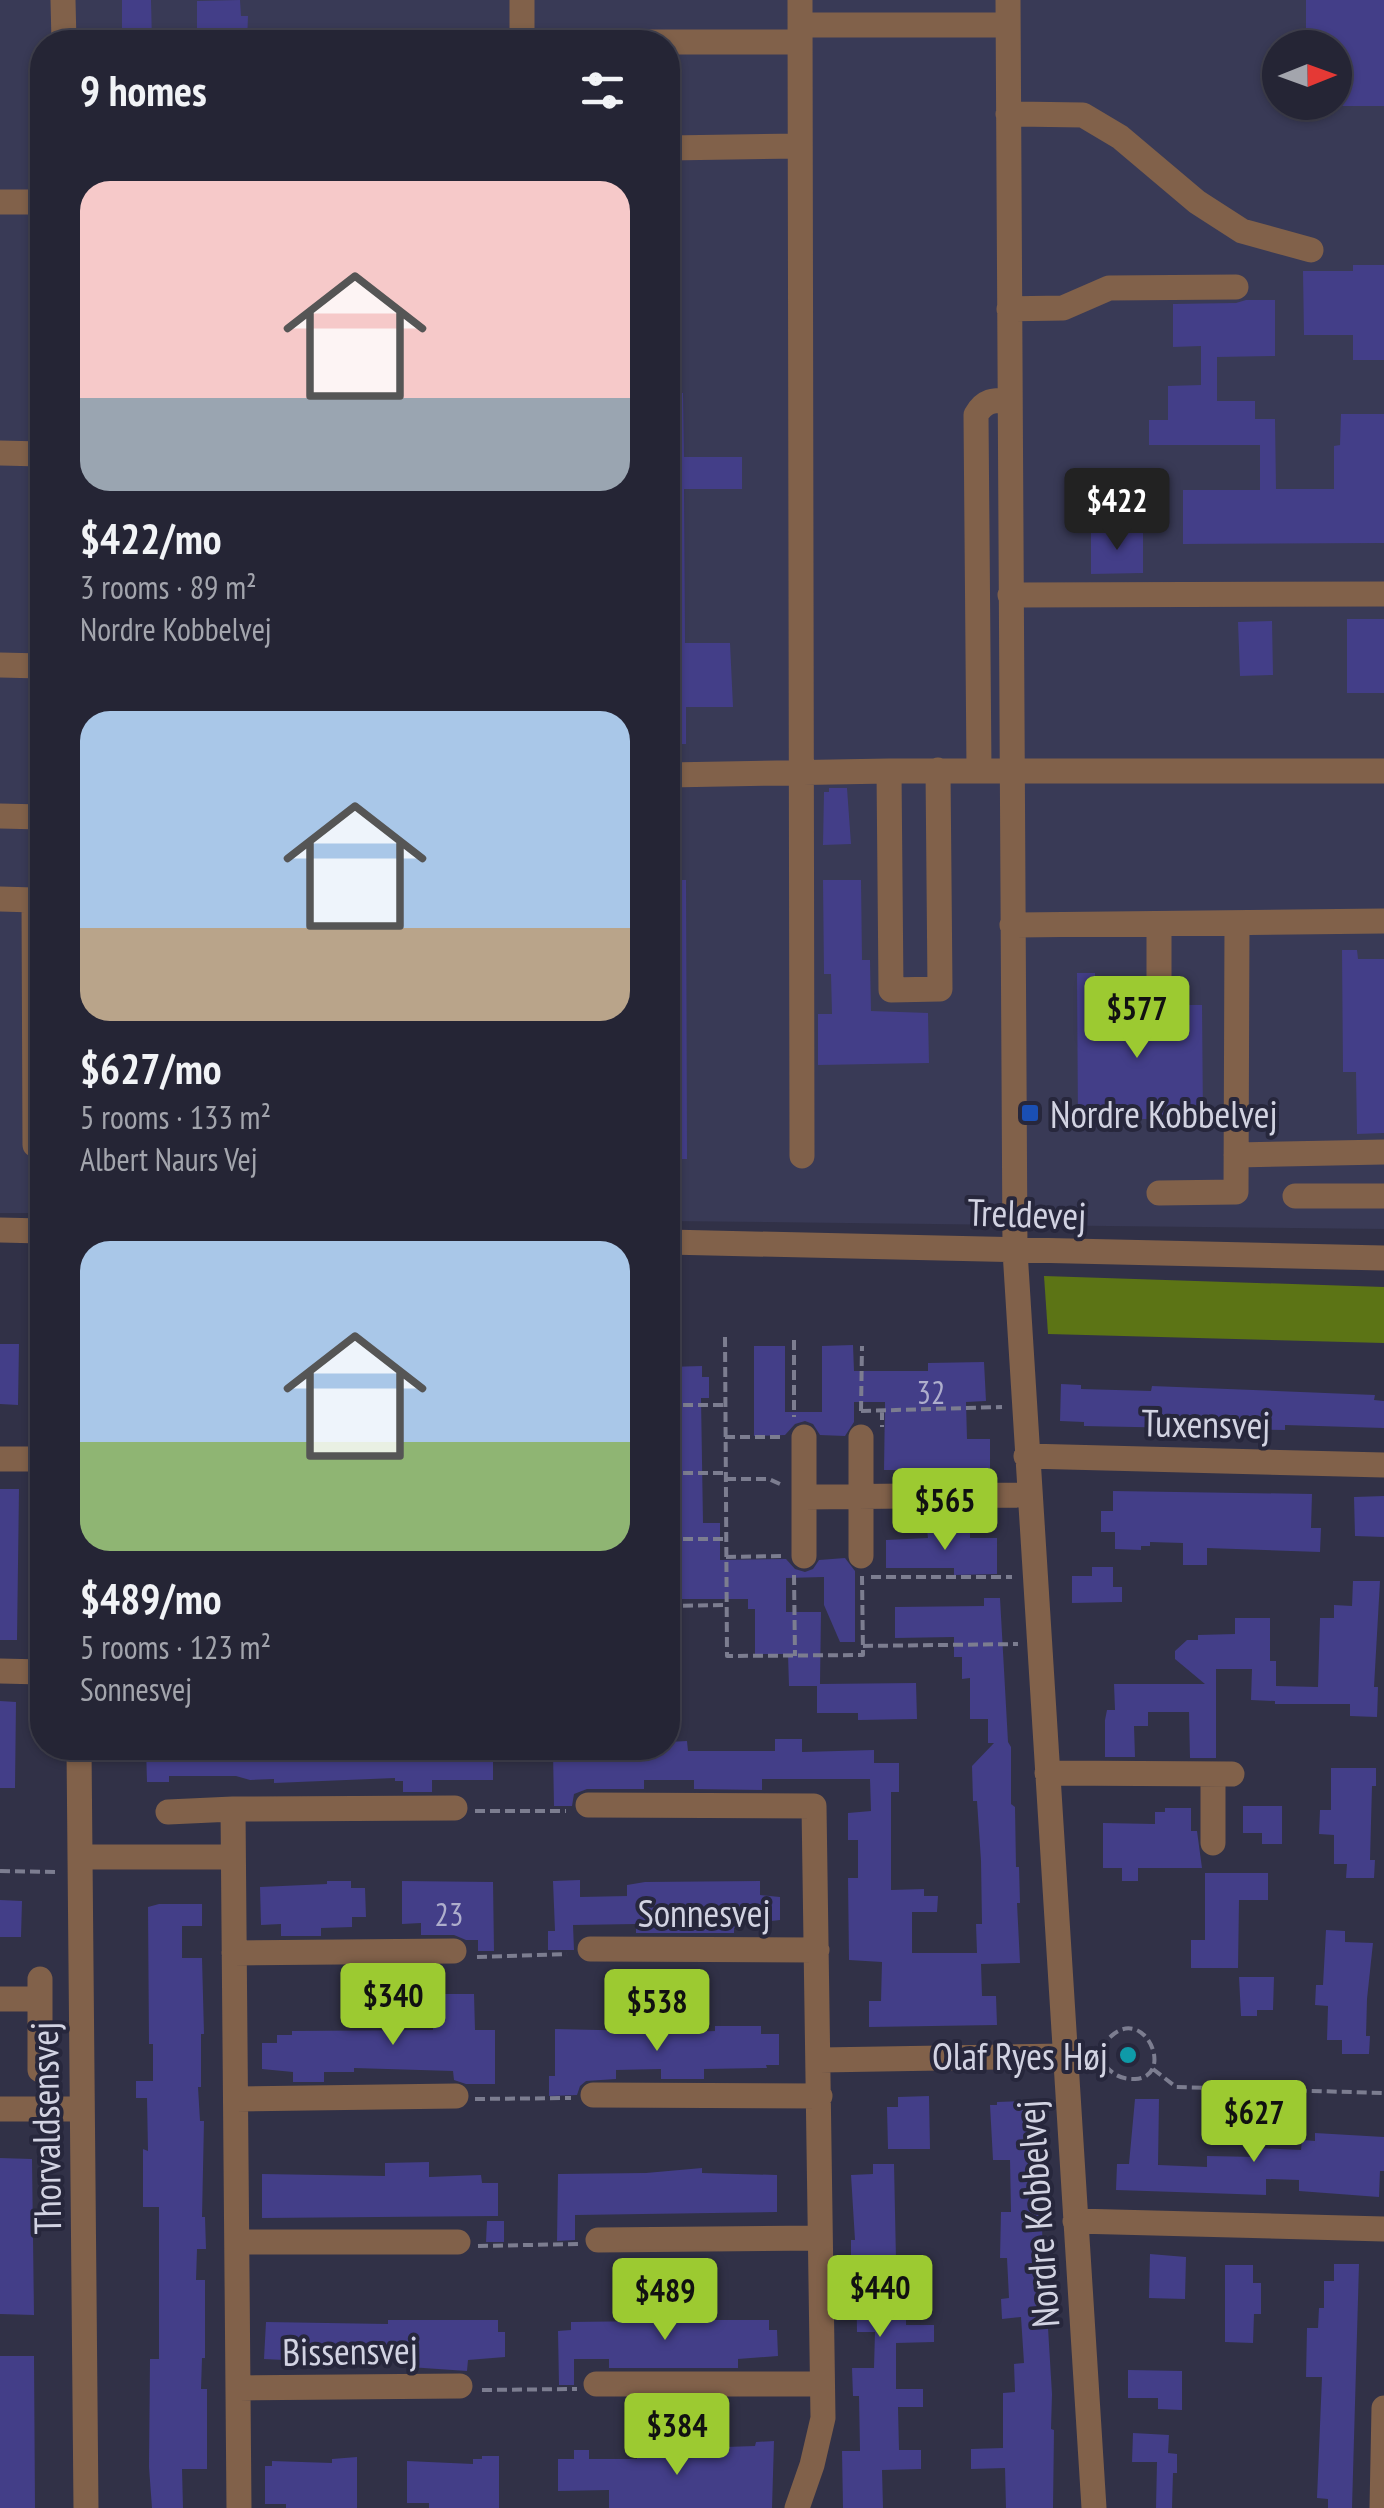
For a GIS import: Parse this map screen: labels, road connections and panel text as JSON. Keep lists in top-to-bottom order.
{
  "streets": {
    "street": [
      "Treldevej",
      "Tuxensvej",
      "Sonnesvej",
      "Thorvaldsensvej",
      "Nordre Kobbelvej",
      "Bissensvej"
    ]
  },
  "crossings": [
    ["Treldevej", "Nordre Kobbelvej"],
    ["Tuxensvej", "Nordre Kobbelvej"]
  ],
  "places": {
    "transit": ["Nordre Kobbelvej"],
    "other": ["Olaf Ryes Høj"]
  },
  "house_numbers": ["32", "23"],
  "north": "right",
  "page": {
    "heading": "9 homes",
    "list": [
      {
        "name": "$422/mo",
        "note": "3 rooms · 89 m² · Nordre Kobbelvej"
      },
      {
        "name": "$627/mo",
        "note": "5 rooms · 133 m² · Albert Naurs Vej"
      },
      {
        "name": "$489/mo",
        "note": "5 rooms · 123 m² · Sonnesvej"
      }
    ],
    "price": [
      "$422",
      "$577",
      "$565",
      "$340",
      "$538",
      "$627",
      "$440",
      "$489",
      "$384"
    ]
  }
}
